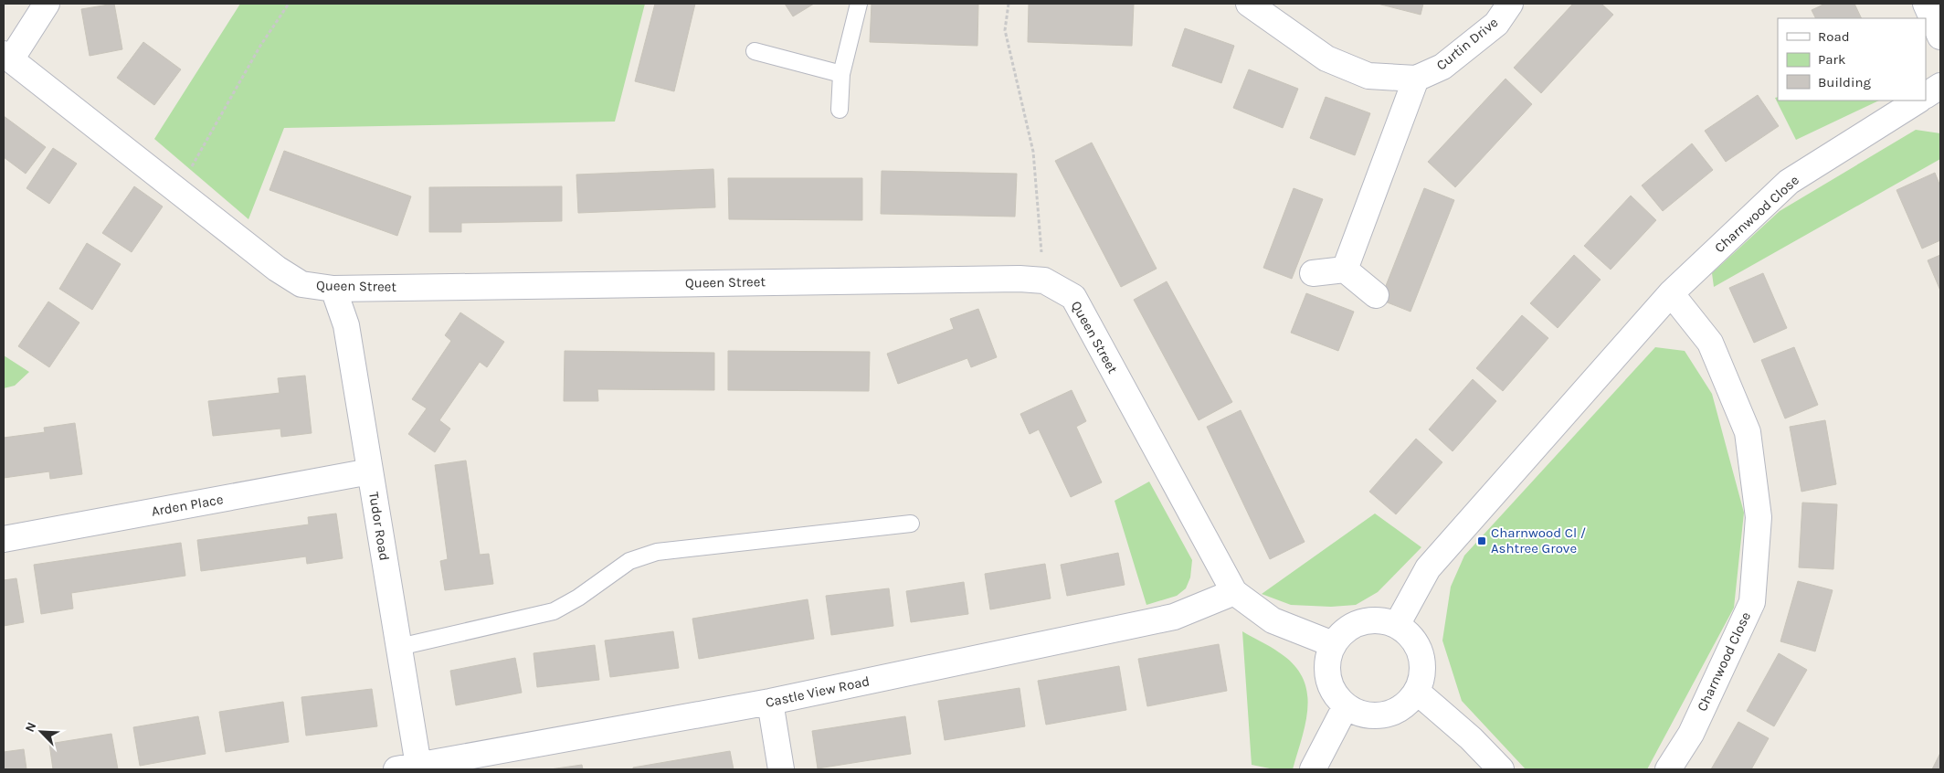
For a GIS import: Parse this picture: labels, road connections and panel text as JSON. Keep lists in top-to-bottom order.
{
  "streets": {
    "street": [
      "Curtin Drive",
      "Charnwood Close",
      "Queen Street",
      "Arden Place",
      "Tudor Road",
      "Castle View Road"
    ]
  },
  "crossings": [
    ["Charnwood Close", "Queen Street"],
    ["Queen Street", "Tudor Road"],
    ["Queen Street", "Castle View Road"],
    ["Arden Place", "Tudor Road"],
    ["Tudor Road", "Castle View Road"]
  ],
  "places": {
    "transit": ["Charnwood Cl / Ashtree Grove"]
  },
  "legend": ["Road", "Park", "Building"],
  "north": "top left"
}
